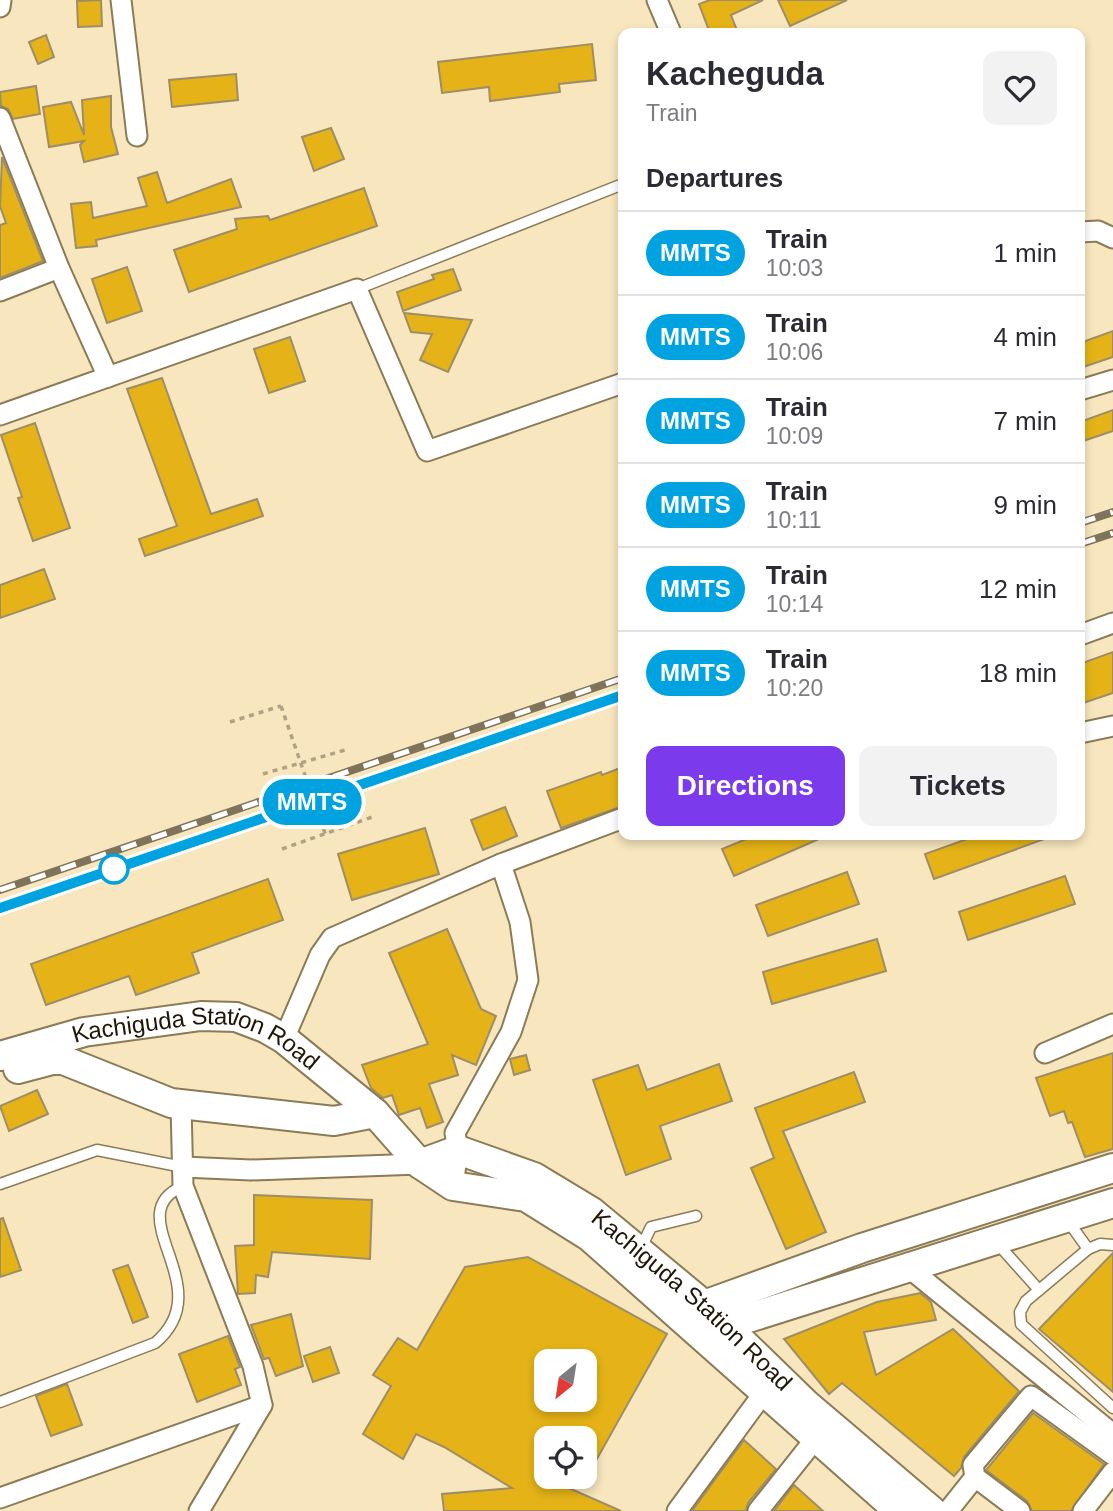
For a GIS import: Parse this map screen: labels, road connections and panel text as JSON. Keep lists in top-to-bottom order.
{
  "streets": {
    "main road": ["Kachiguda Station Road"]
  },
  "north": "bottom left",
  "page": {
    "on_map": "MMTS",
    "heading": [
      ["Kacheguda", "Train"],
      "Departures"
    ],
    "list": [
      {
        "mark": "MMTS",
        "name": "Train",
        "note": "10:03",
        "value": "1 min"
      },
      {
        "mark": "MMTS",
        "name": "Train",
        "note": "10:06",
        "value": "4 min"
      },
      {
        "mark": "MMTS",
        "name": "Train",
        "note": "10:09",
        "value": "7 min"
      },
      {
        "mark": "MMTS",
        "name": "Train",
        "note": "10:11",
        "value": "9 min"
      },
      {
        "mark": "MMTS",
        "name": "Train",
        "note": "10:14",
        "value": "12 min"
      },
      {
        "mark": "MMTS",
        "name": "Train",
        "note": "10:20",
        "value": "18 min"
      }
    ],
    "buttons": ["Directions", "Tickets"]
  }
}
